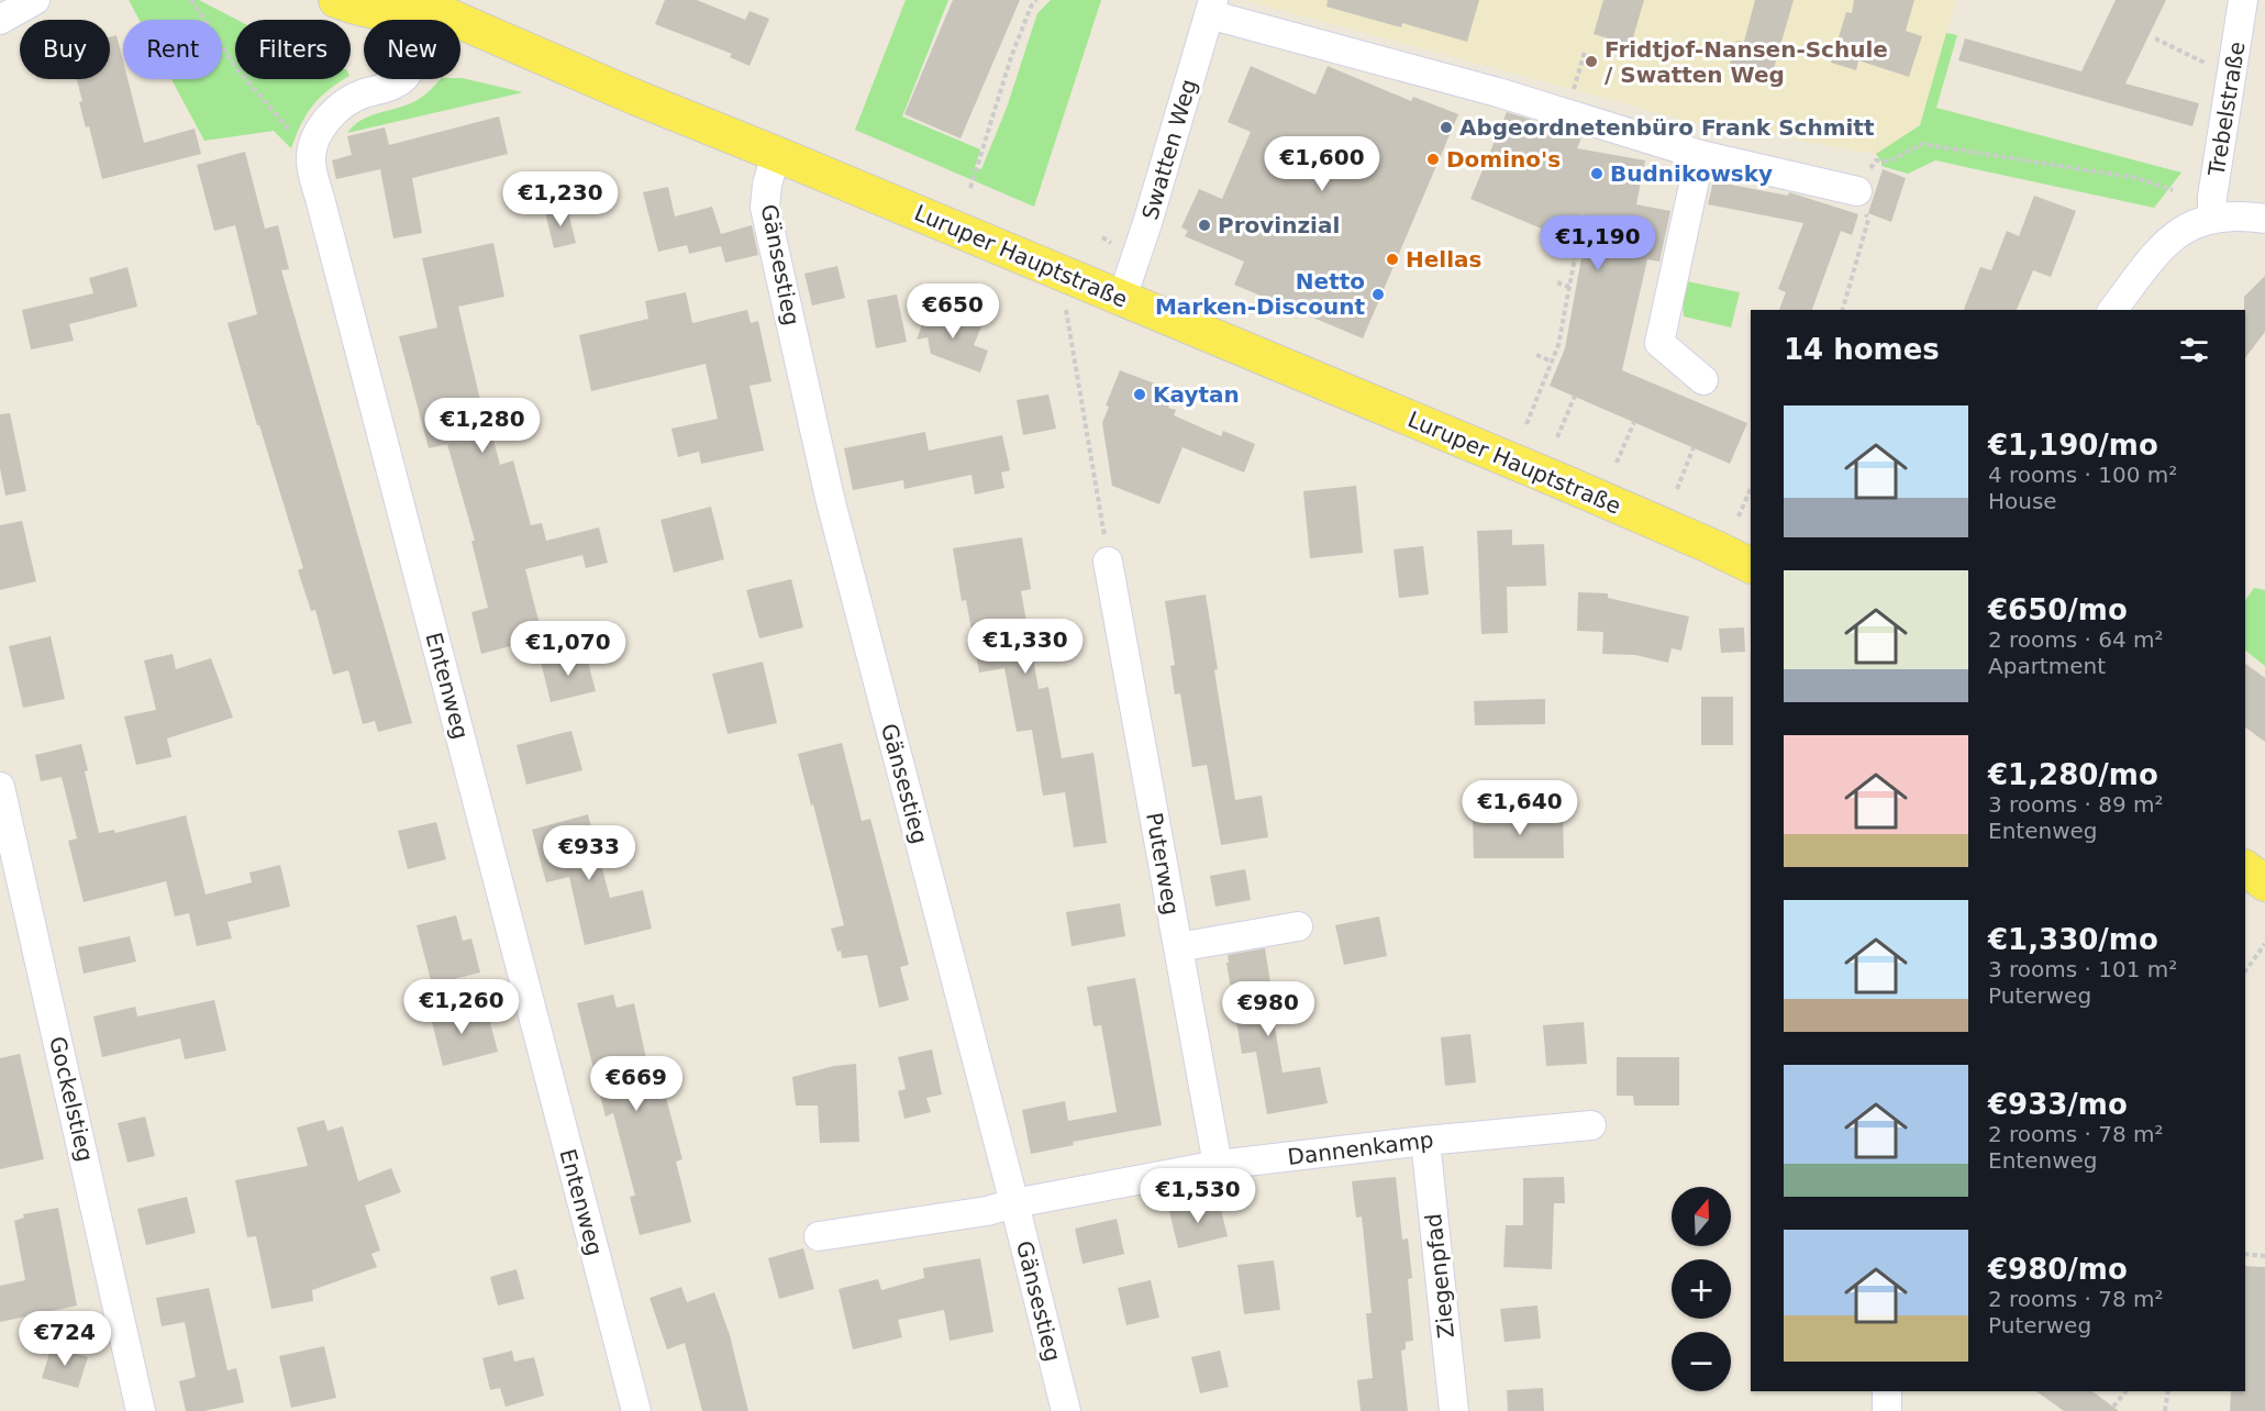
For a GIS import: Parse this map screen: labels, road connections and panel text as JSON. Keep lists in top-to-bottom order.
{
  "streets": {
    "main road": ["Luruper Hauptstraße"],
    "street": [
      "Trebelstraße",
      "Swatten Weg",
      "Gänsestieg",
      "Entenweg",
      "Puterweg",
      "Gockelstieg",
      "Dannenkamp",
      "Ziegenpfad"
    ]
  },
  "crossings": [
    ["Swatten Weg", "Luruper Hauptstraße"],
    ["Luruper Hauptstraße", "Gänsestieg"],
    ["Gänsestieg", "Dannenkamp"],
    ["Puterweg", "Dannenkamp"],
    ["Dannenkamp", "Ziegenpfad"]
  ],
  "places": [
    "Fridtjof-Nansen-Schule / Swatten Weg",
    "Abgeordnetenbüro Frank Schmitt",
    "Domino's",
    "Budnikowsky",
    "Provinzial",
    "Hellas",
    "Netto Marken-Discount",
    "Kaytan"
  ],
  "north": "top",
  "page": {
    "chip": [
      "Buy",
      "Rent",
      "Filters",
      "New"
    ],
    "price": [
      "€1,600",
      "€1,230",
      "€1,190",
      "€650",
      "€1,280",
      "€1,330",
      "€1,070",
      "€1,640",
      "€933",
      "€1,260",
      "€980",
      "€669",
      "€1,530",
      "€724"
    ],
    "heading": "14 homes",
    "list": [
      {
        "name": "€1,190/mo",
        "note": "4 rooms · 100 m² · House"
      },
      {
        "name": "€650/mo",
        "note": "2 rooms · 64 m² · Apartment"
      },
      {
        "name": "€1,280/mo",
        "note": "3 rooms · 89 m² · Entenweg"
      },
      {
        "name": "€1,330/mo",
        "note": "3 rooms · 101 m² · Puterweg"
      },
      {
        "name": "€933/mo",
        "note": "2 rooms · 78 m² · Entenweg"
      },
      {
        "name": "€980/mo",
        "note": "2 rooms · 78 m² · Puterweg"
      }
    ],
    "map_buttons": ["+", "−"]
  }
}
